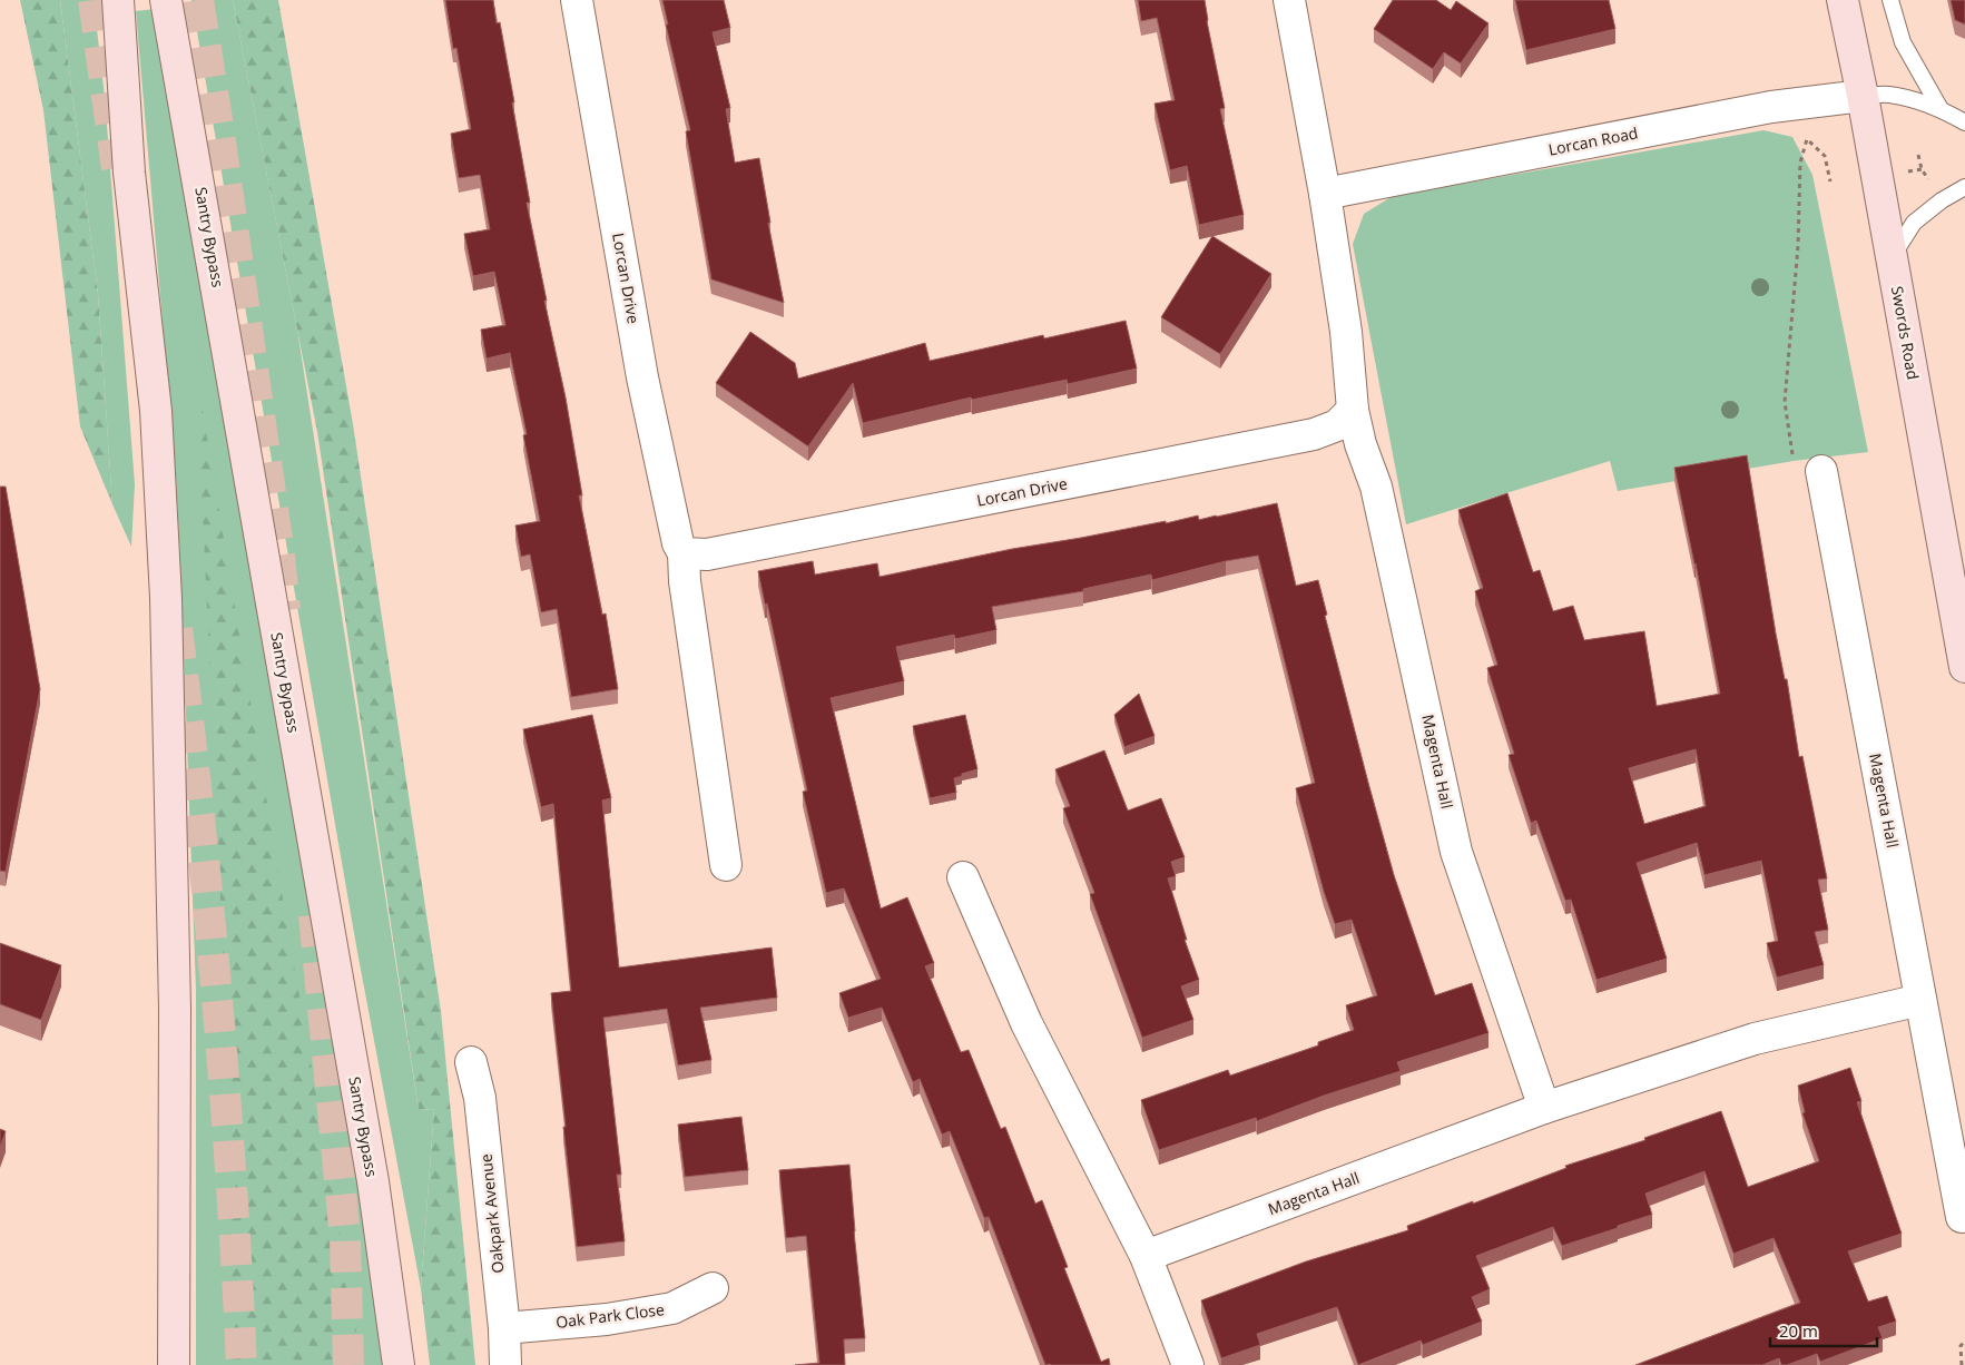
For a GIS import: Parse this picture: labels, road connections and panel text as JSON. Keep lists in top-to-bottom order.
{
  "streets": {
    "main road": ["Santry Bypass", "Swords Road"],
    "street": [
      "Lorcan Road",
      "Lorcan Drive",
      "Magenta Hall",
      "Oakpark Avenue",
      "Oak Park Close"
    ]
  },
  "crossings": [
    ["Lorcan Road", "Swords Road"],
    ["Lorcan Drive", "Magenta Hall"],
    ["Oakpark Avenue", "Oak Park Close"]
  ],
  "scale_bar": "20 m"
}
